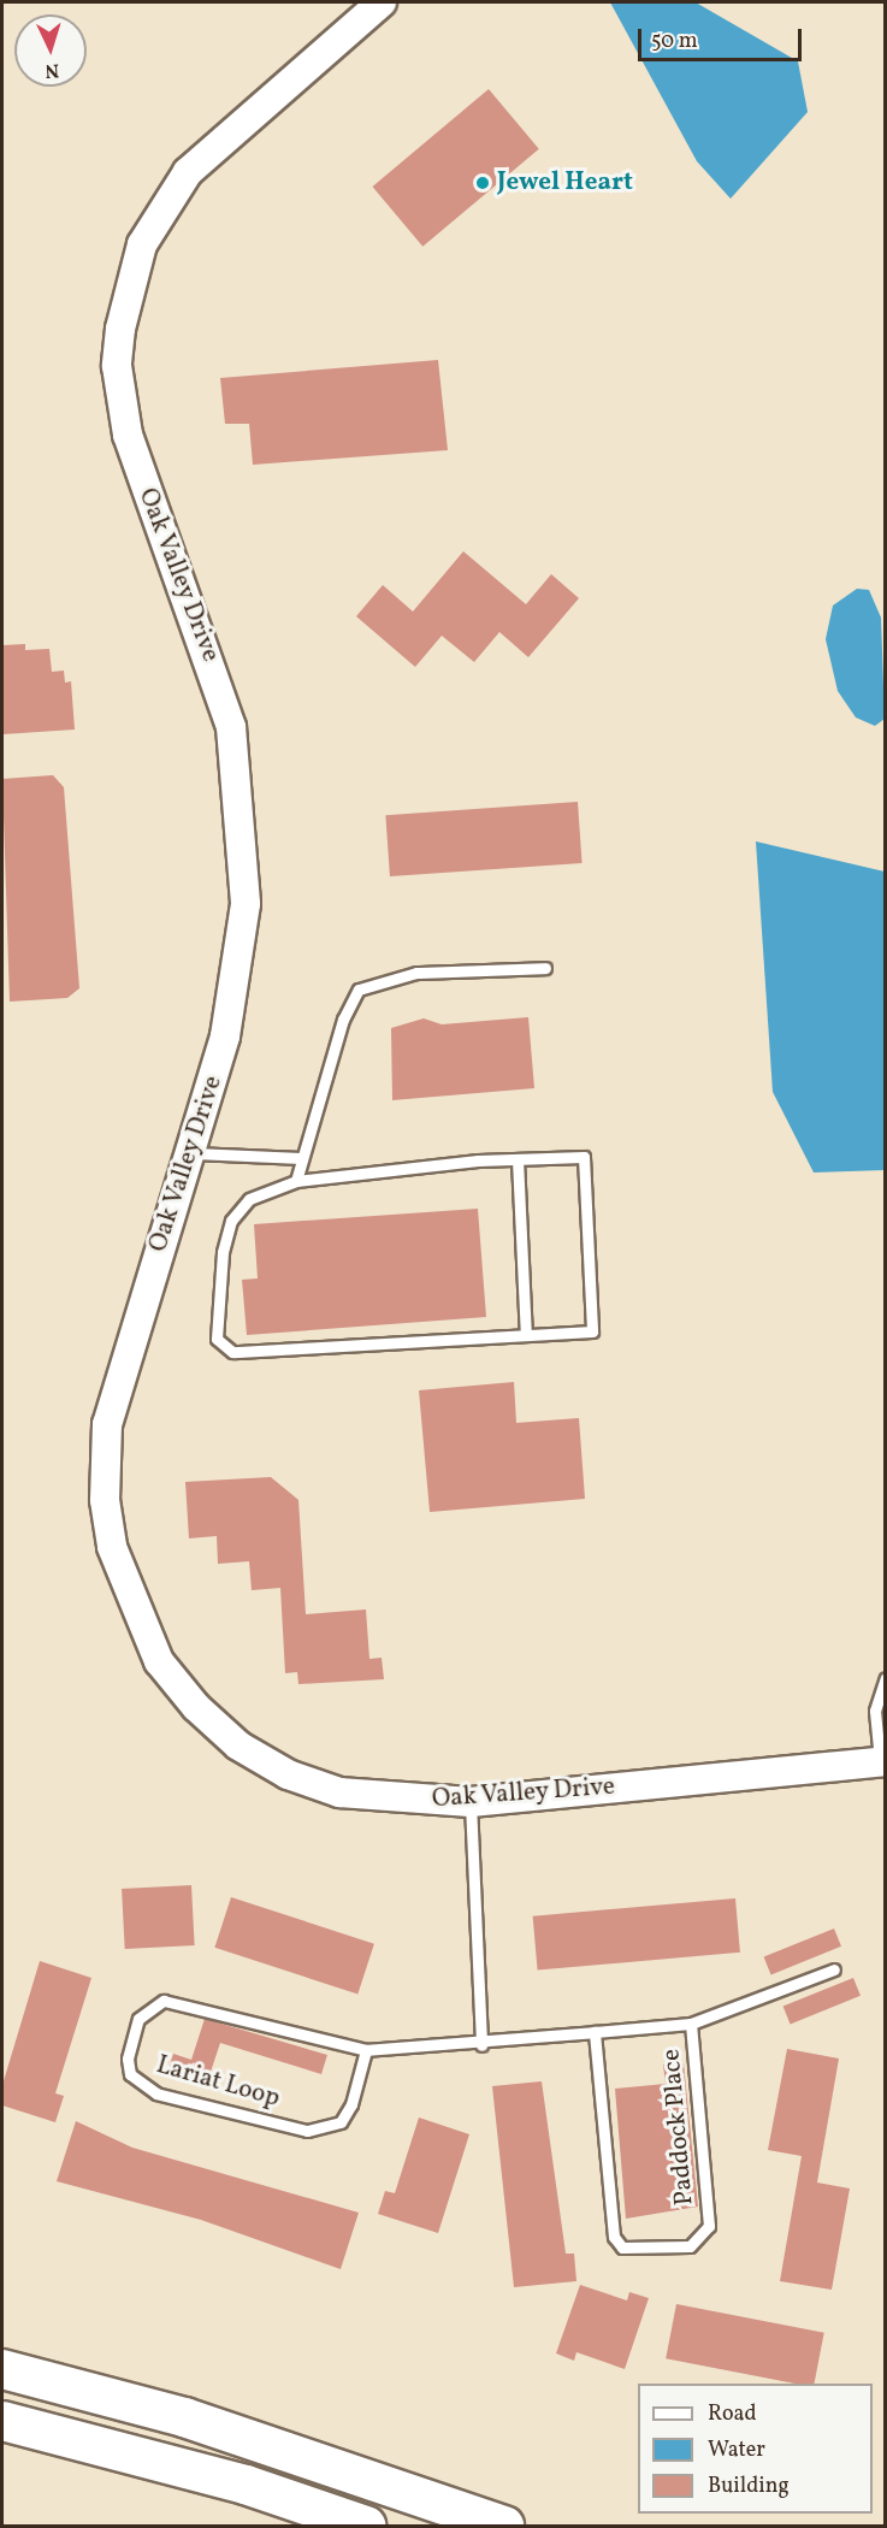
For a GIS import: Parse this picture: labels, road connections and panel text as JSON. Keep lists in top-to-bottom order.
{
  "streets": {
    "street": ["Oak Valley Drive"],
    "lane": ["Lariat Loop", "Paddock Place"]
  },
  "crossings": [
    ["Lariat Loop", "Paddock Place"]
  ],
  "places": ["Jewel Heart"],
  "legend": ["Road", "Water", "Building"],
  "scale_bar": "50 m",
  "north": "bottom"
}
